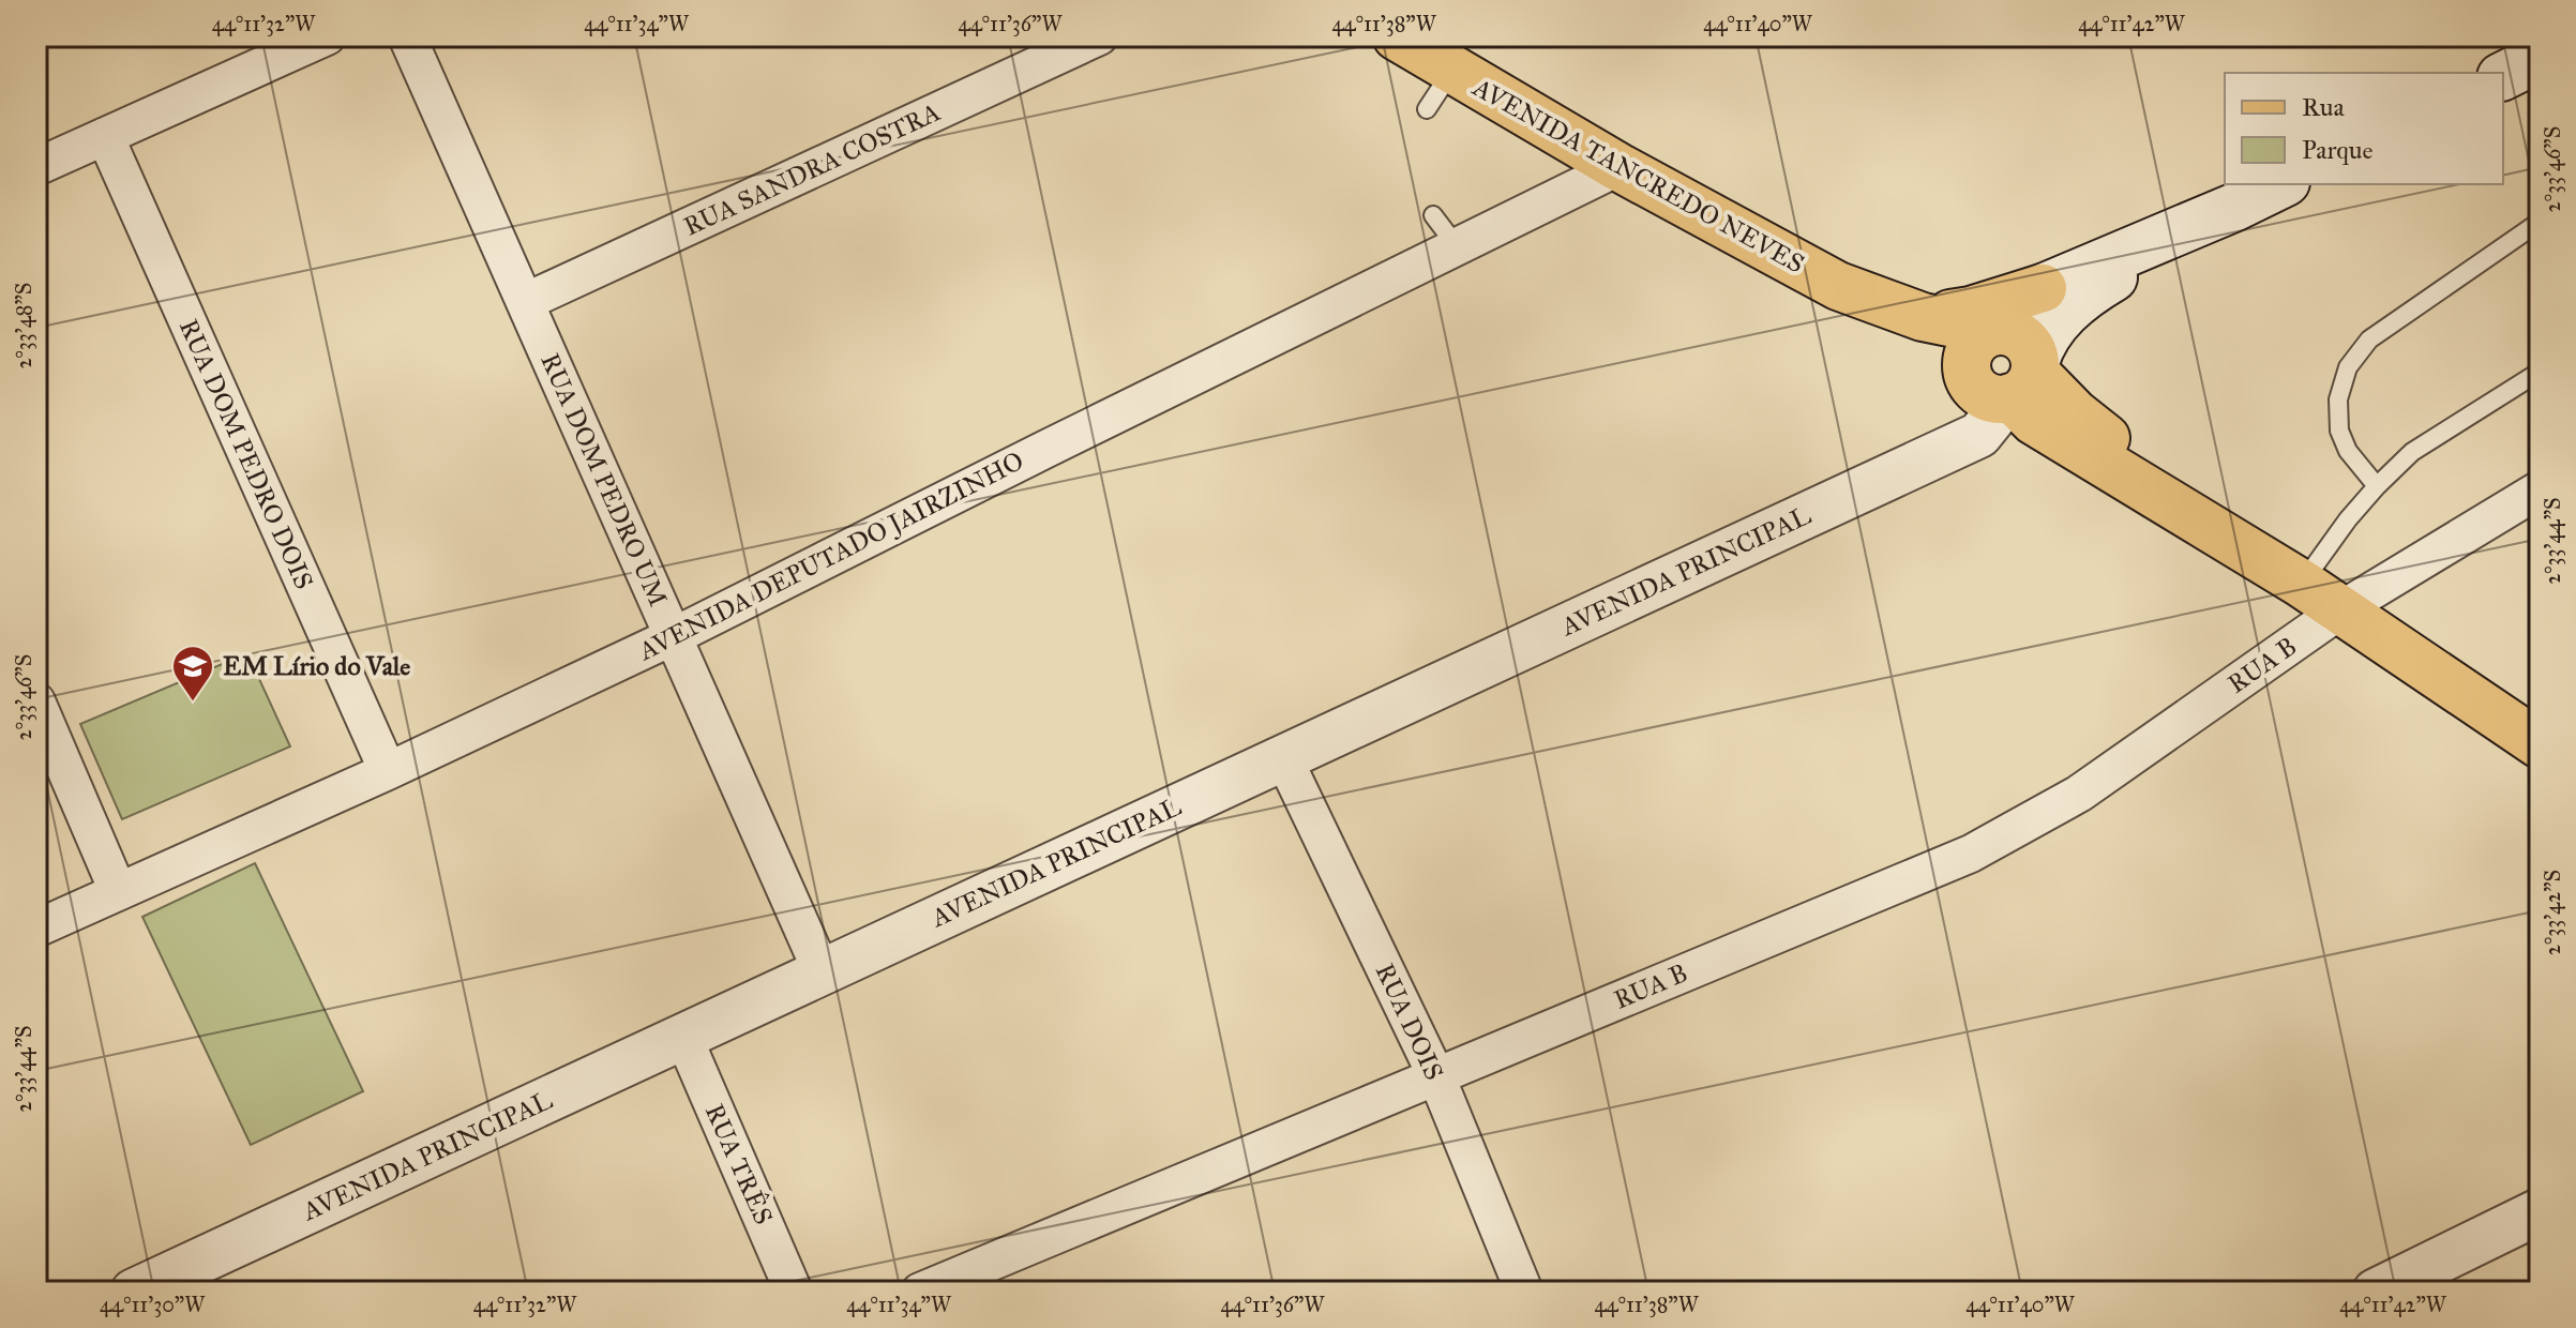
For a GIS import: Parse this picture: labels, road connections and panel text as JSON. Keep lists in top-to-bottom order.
{
  "streets": {
    "main road": ["AVENIDA TANCREDO NEVES"],
    "street": [
      "RUA SANDRA COSTRA",
      "RUA DOM PEDRO DOIS",
      "RUA DOM PEDRO UM",
      "AVENIDA DEPUTADO JAIRZINHO",
      "AVENIDA PRINCIPAL",
      "RUA B",
      "RUA DOIS",
      "RUA TRÊS"
    ]
  },
  "crossings": [
    ["RUA SANDRA COSTRA", "RUA DOM PEDRO UM"],
    ["AVENIDA TANCREDO NEVES", "AVENIDA DEPUTADO JAIRZINHO"],
    ["AVENIDA TANCREDO NEVES", "AVENIDA PRINCIPAL"],
    ["AVENIDA TANCREDO NEVES", "RUA B"],
    ["RUA DOM PEDRO DOIS", "AVENIDA DEPUTADO JAIRZINHO"],
    ["RUA DOM PEDRO UM", "AVENIDA DEPUTADO JAIRZINHO"],
    ["RUA DOM PEDRO UM", "AVENIDA PRINCIPAL"],
    ["AVENIDA PRINCIPAL", "RUA DOIS"],
    ["AVENIDA PRINCIPAL", "RUA TRÊS"],
    ["RUA B", "RUA DOIS"]
  ],
  "places": {
    "school or university": ["EM Lírio do Vale"]
  },
  "legend": ["Rua", "Parque"],
  "coordinates": [
    "44°11'32\"W",
    "44°11'34\"W",
    "44°11'36\"W",
    "44°11'38\"W",
    "44°11'40\"W",
    "44°11'42\"W",
    "2°33'46\"S",
    "2°33'48\"S",
    "2°33'44\"S",
    "2°33'42\"S",
    "44°11'30\"W"
  ]
}
